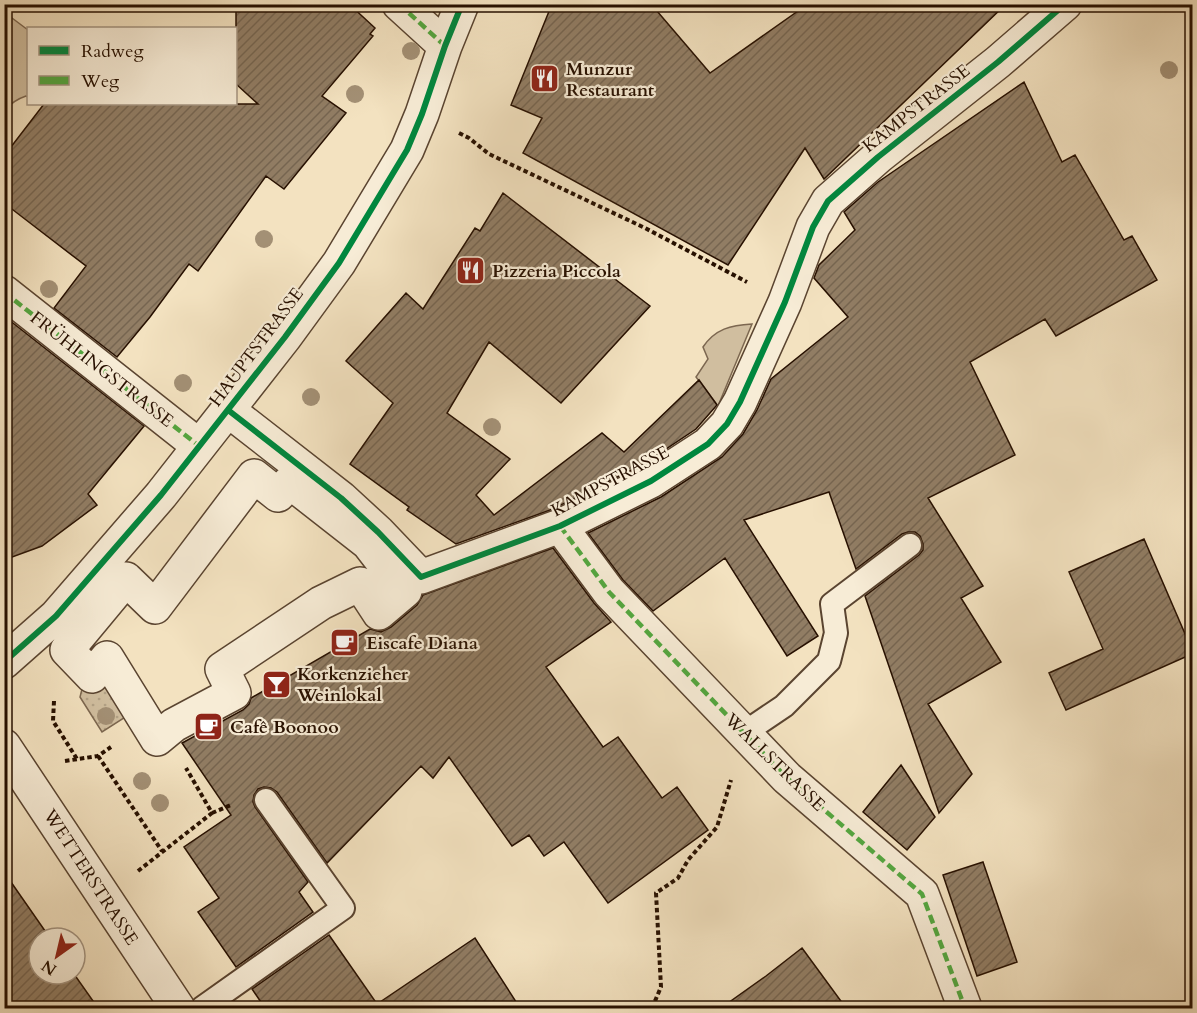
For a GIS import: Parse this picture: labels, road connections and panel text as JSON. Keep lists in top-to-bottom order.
{
  "streets": {
    "street": [
      "KAMPSTRASSE",
      "HAUPTSTRASSE",
      "FRÜHLINGSTRASSE",
      "WALLSTRASSE",
      "WETTERSTRASSE"
    ]
  },
  "crossings": [
    ["KAMPSTRASSE", "HAUPTSTRASSE"],
    ["KAMPSTRASSE", "WALLSTRASSE"],
    ["HAUPTSTRASSE", "FRÜHLINGSTRASSE"]
  ],
  "places": {
    "restaurant": ["Munzur Restaurant", "Pizzeria Piccola"],
    "cafe": ["Eiscafe Diana", "Cafê Boonoo"],
    "bar": ["Korkenzieher Weinlokal"]
  },
  "legend": ["Radweg", "Weg"],
  "north": "bottom left"
}
